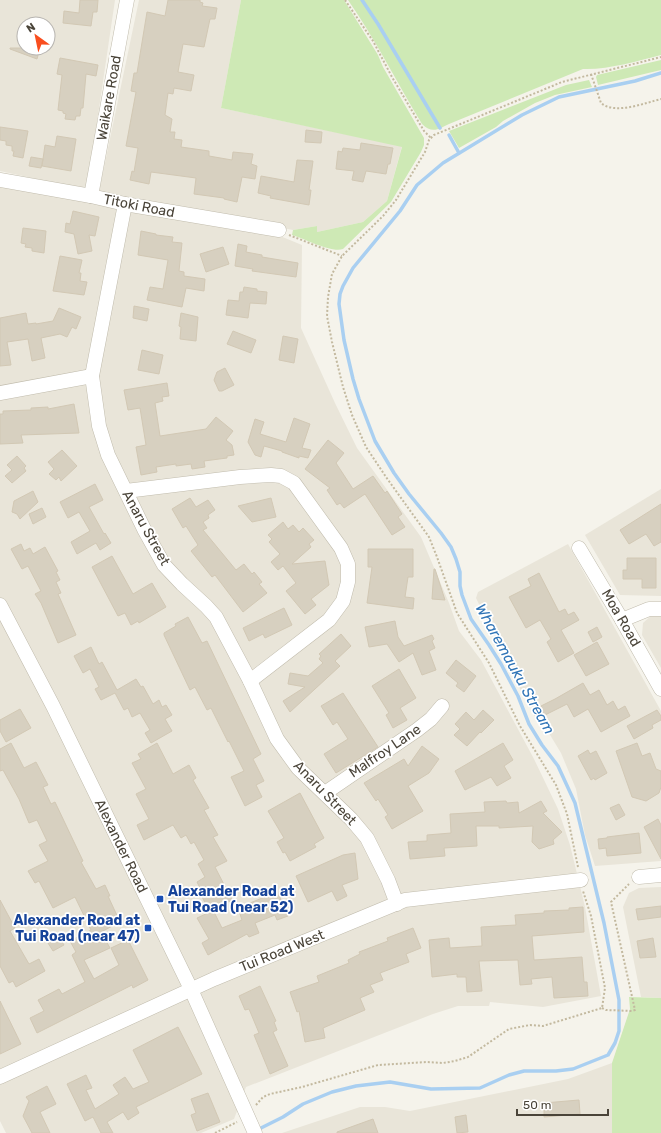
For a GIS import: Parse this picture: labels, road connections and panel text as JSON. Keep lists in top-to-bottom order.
{
  "streets": {
    "street": [
      "Waikare Road",
      "Titoki Road",
      "Anaru Street",
      "Moa Road",
      "Malfroy Lane",
      "Alexander Road",
      "Tui Road West"
    ]
  },
  "crossings": [
    ["Waikare Road", "Titoki Road"],
    ["Titoki Road", "Anaru Street"],
    ["Anaru Street", "Malfroy Lane"],
    ["Anaru Street", "Tui Road West"],
    ["Alexander Road", "Tui Road West"]
  ],
  "water": ["Wharemauku Stream"],
  "places": {
    "transit": ["Alexander Road at Tui Road (near 52)", "Alexander Road at Tui Road (near 47)"]
  },
  "scale_bar": "50 m",
  "north": "top left"
}
